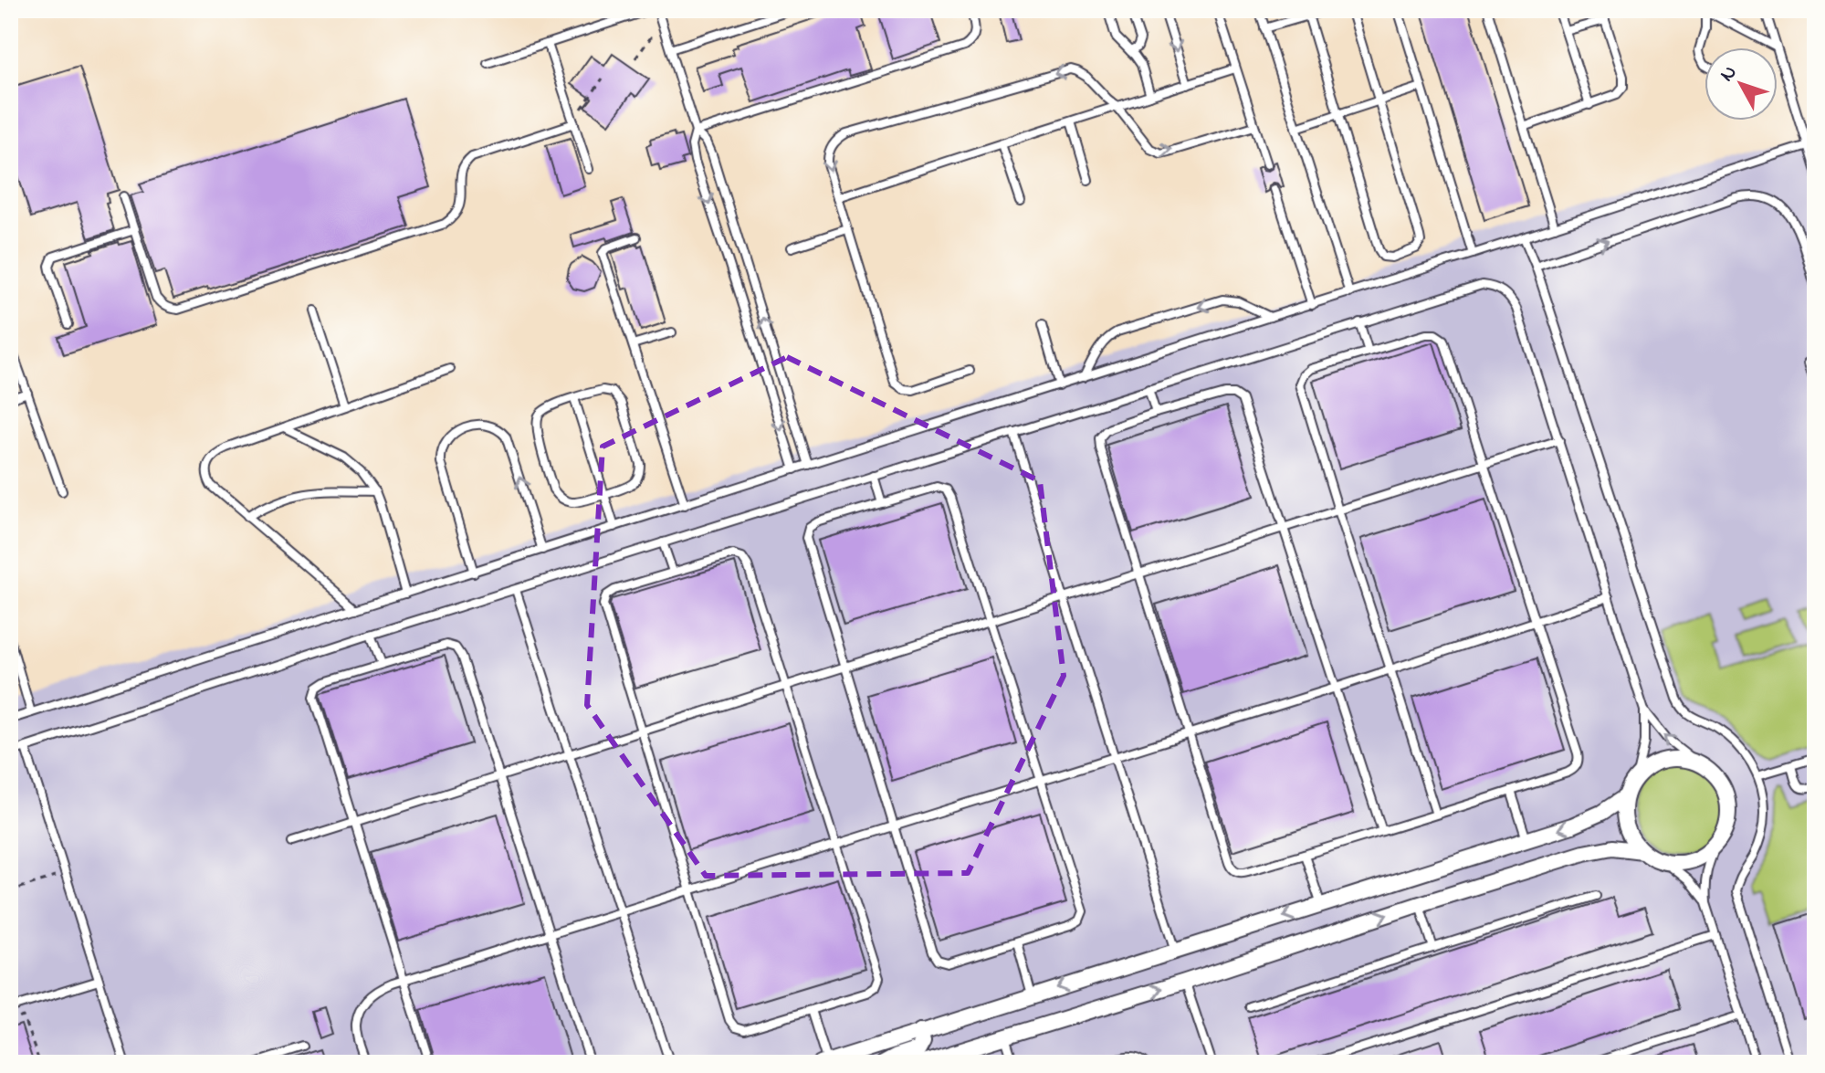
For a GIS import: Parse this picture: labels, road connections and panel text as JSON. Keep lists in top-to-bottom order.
{
  "north": "top left"
}
